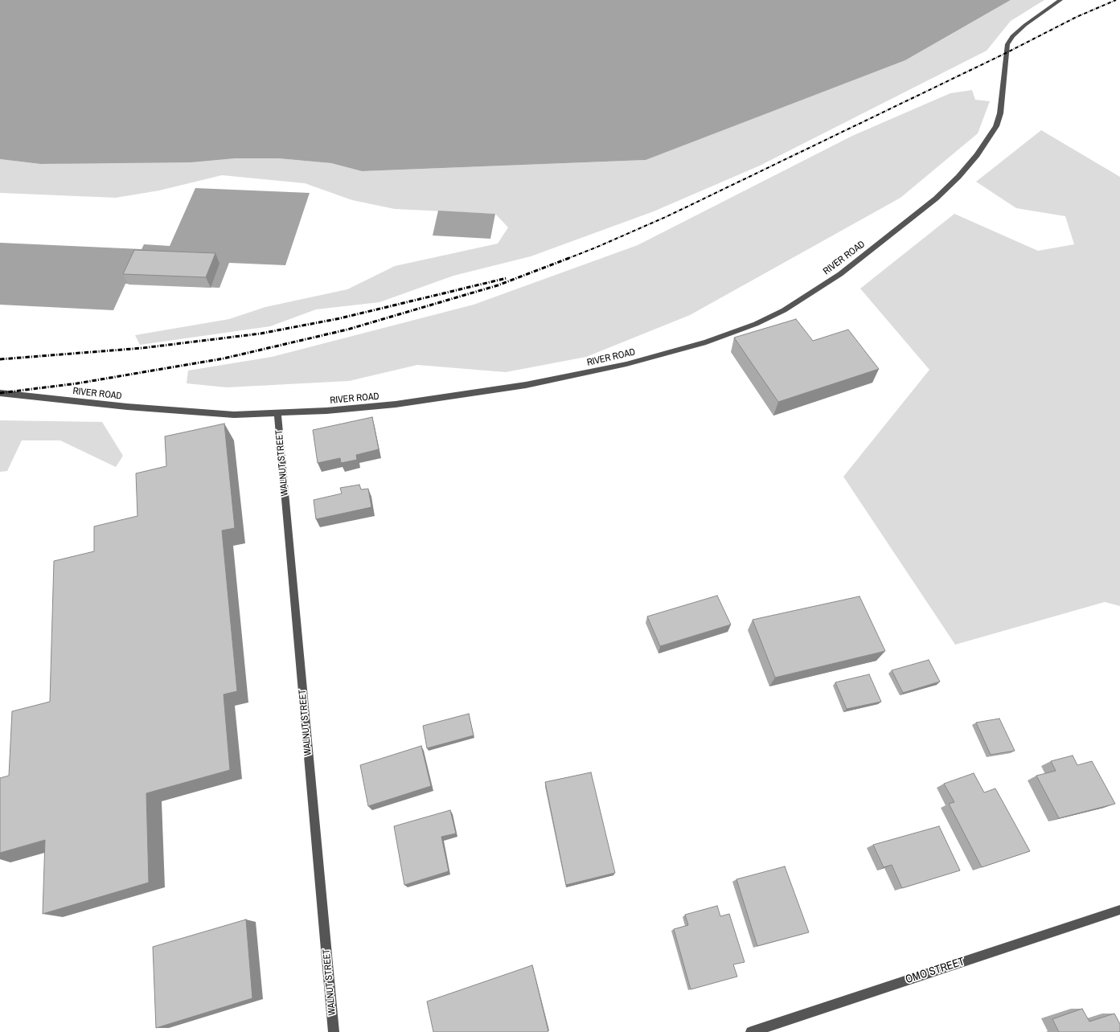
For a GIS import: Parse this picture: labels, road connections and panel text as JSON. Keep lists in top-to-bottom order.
{
  "streets": {
    "street": ["RIVER ROAD", "WALNUT STREET", "OMO STREET"]
  },
  "crossings": [
    ["RIVER ROAD", "WALNUT STREET"]
  ]
}
